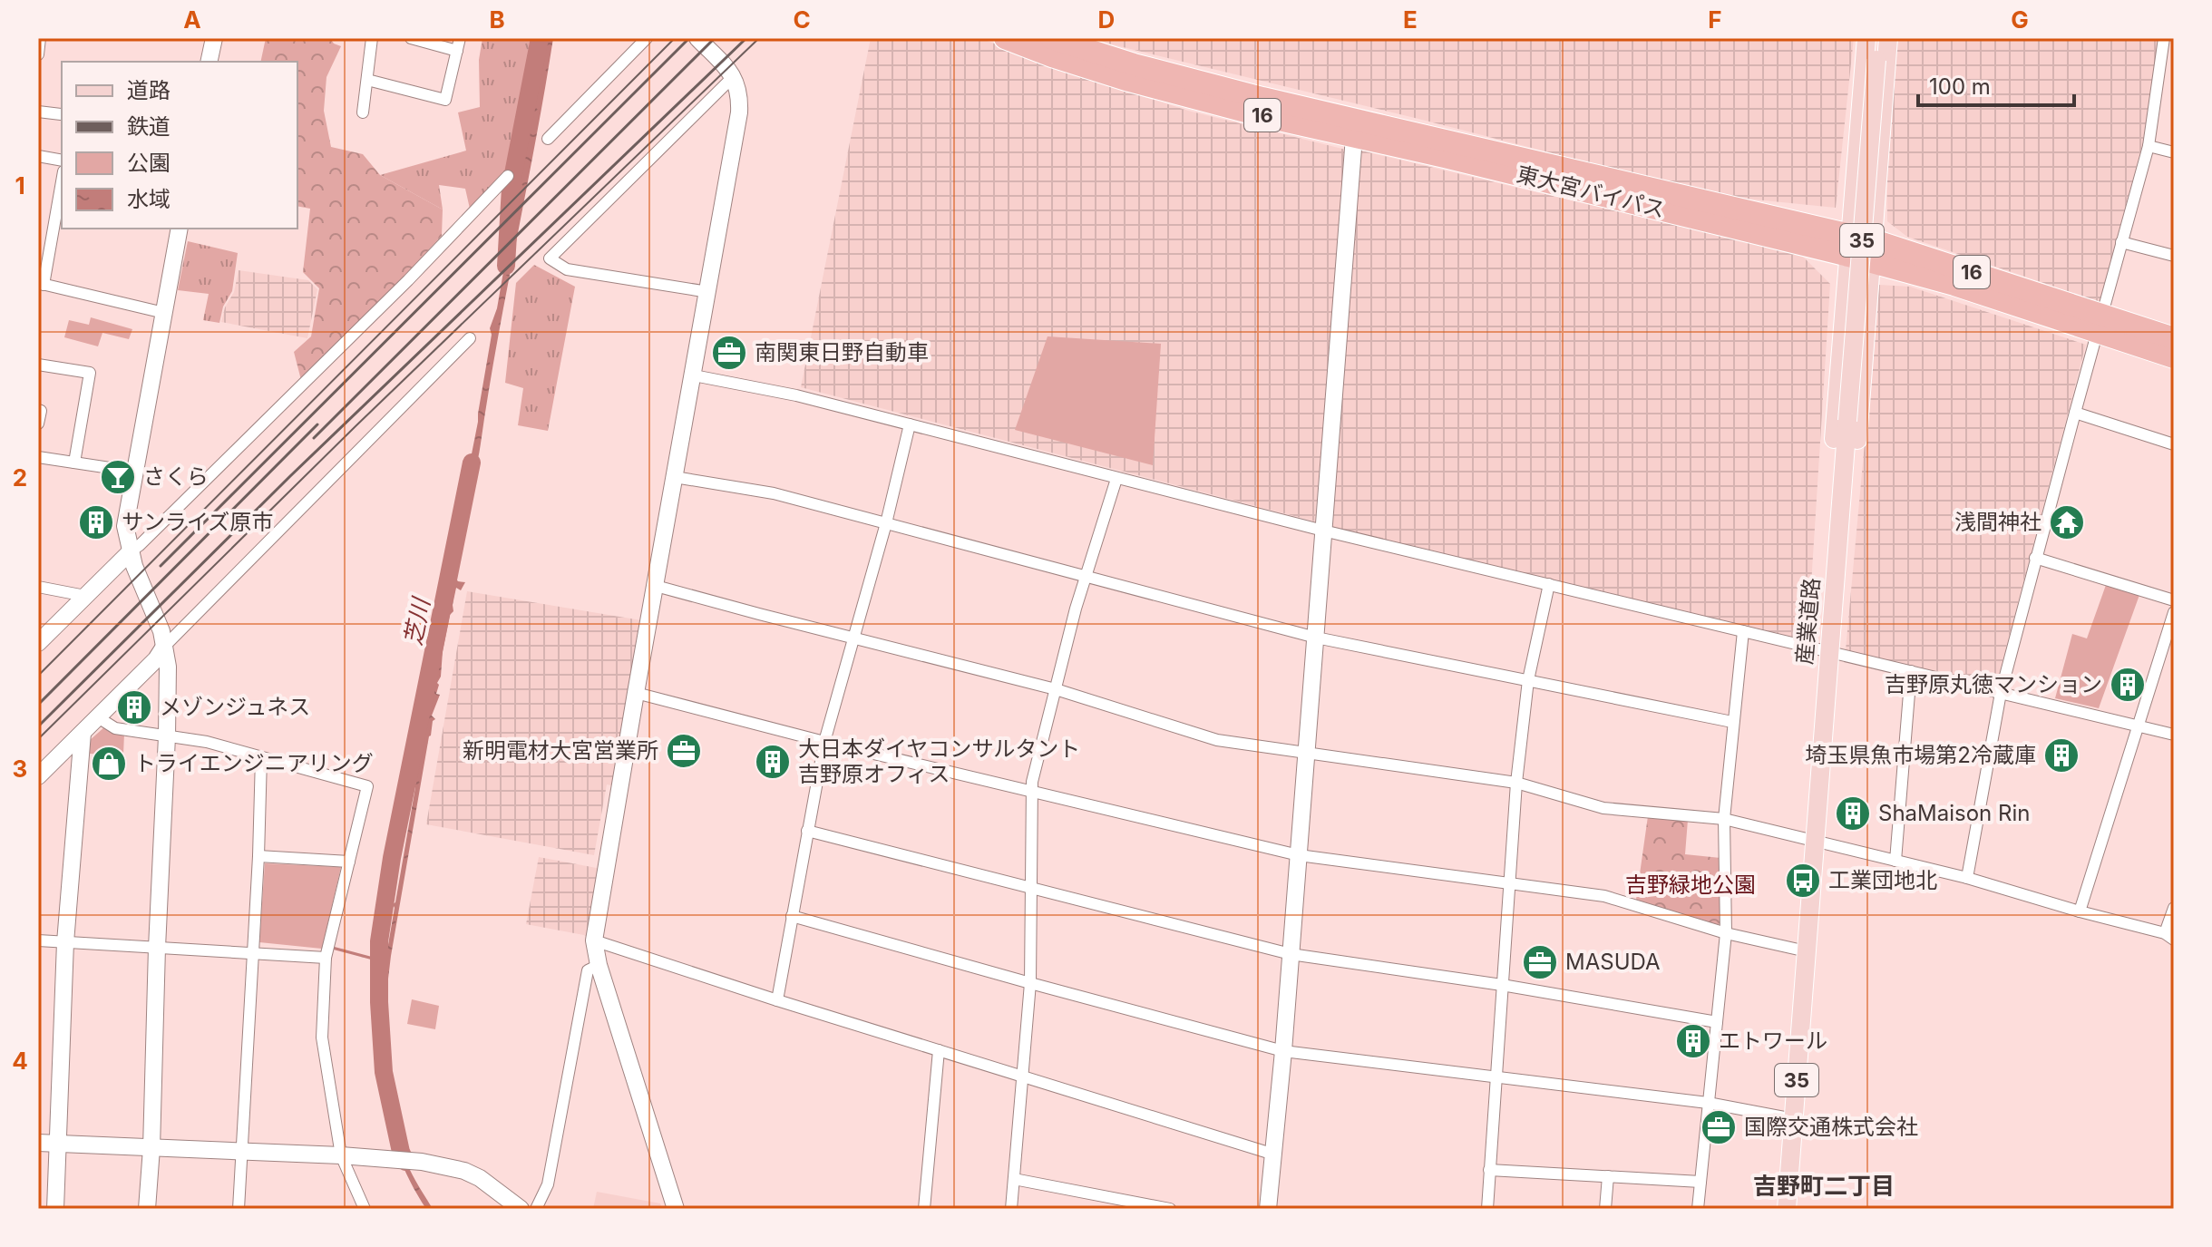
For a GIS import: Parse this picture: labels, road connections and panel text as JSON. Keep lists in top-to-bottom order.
{
  "streets": {
    "highway": ["16", "東大宮バイパス"],
    "main road": ["35", "産業道路"]
  },
  "crossings": [
    ["東大宮バイパス", "35"],
    ["35", "産業道路"]
  ],
  "districts": ["吉野町二丁目"],
  "water": ["芝川"],
  "parks": ["吉野緑地公園"],
  "places": {
    "office": [
      "南関東日野自動車",
      "新明電材大宮営業所",
      "MASUDA",
      "国際交通株式会社"
    ],
    "bar": ["さくら"],
    "building": [
      "サンライズ原市",
      "吉野原丸徳マンション",
      "メゾンジュネス",
      "埼玉県魚市場第2冷蔵庫",
      "大日本ダイヤコンサルタント 吉野原オフィス",
      "ShaMaison Rin",
      "エトワール"
    ],
    "temple": ["浅間神社"],
    "shop": ["トライエンジニアリング"],
    "bus stop": ["工業団地北"]
  },
  "legend": [
    "道路",
    "鉄道",
    "公園",
    "水域"
  ],
  "scale_bar": "100 m",
  "grid": {
    "columns": [
      "A",
      "B",
      "C",
      "D",
      "E",
      "F",
      "G"
    ],
    "rows": [
      "1",
      "2",
      "3",
      "4"
    ]
  }
}
